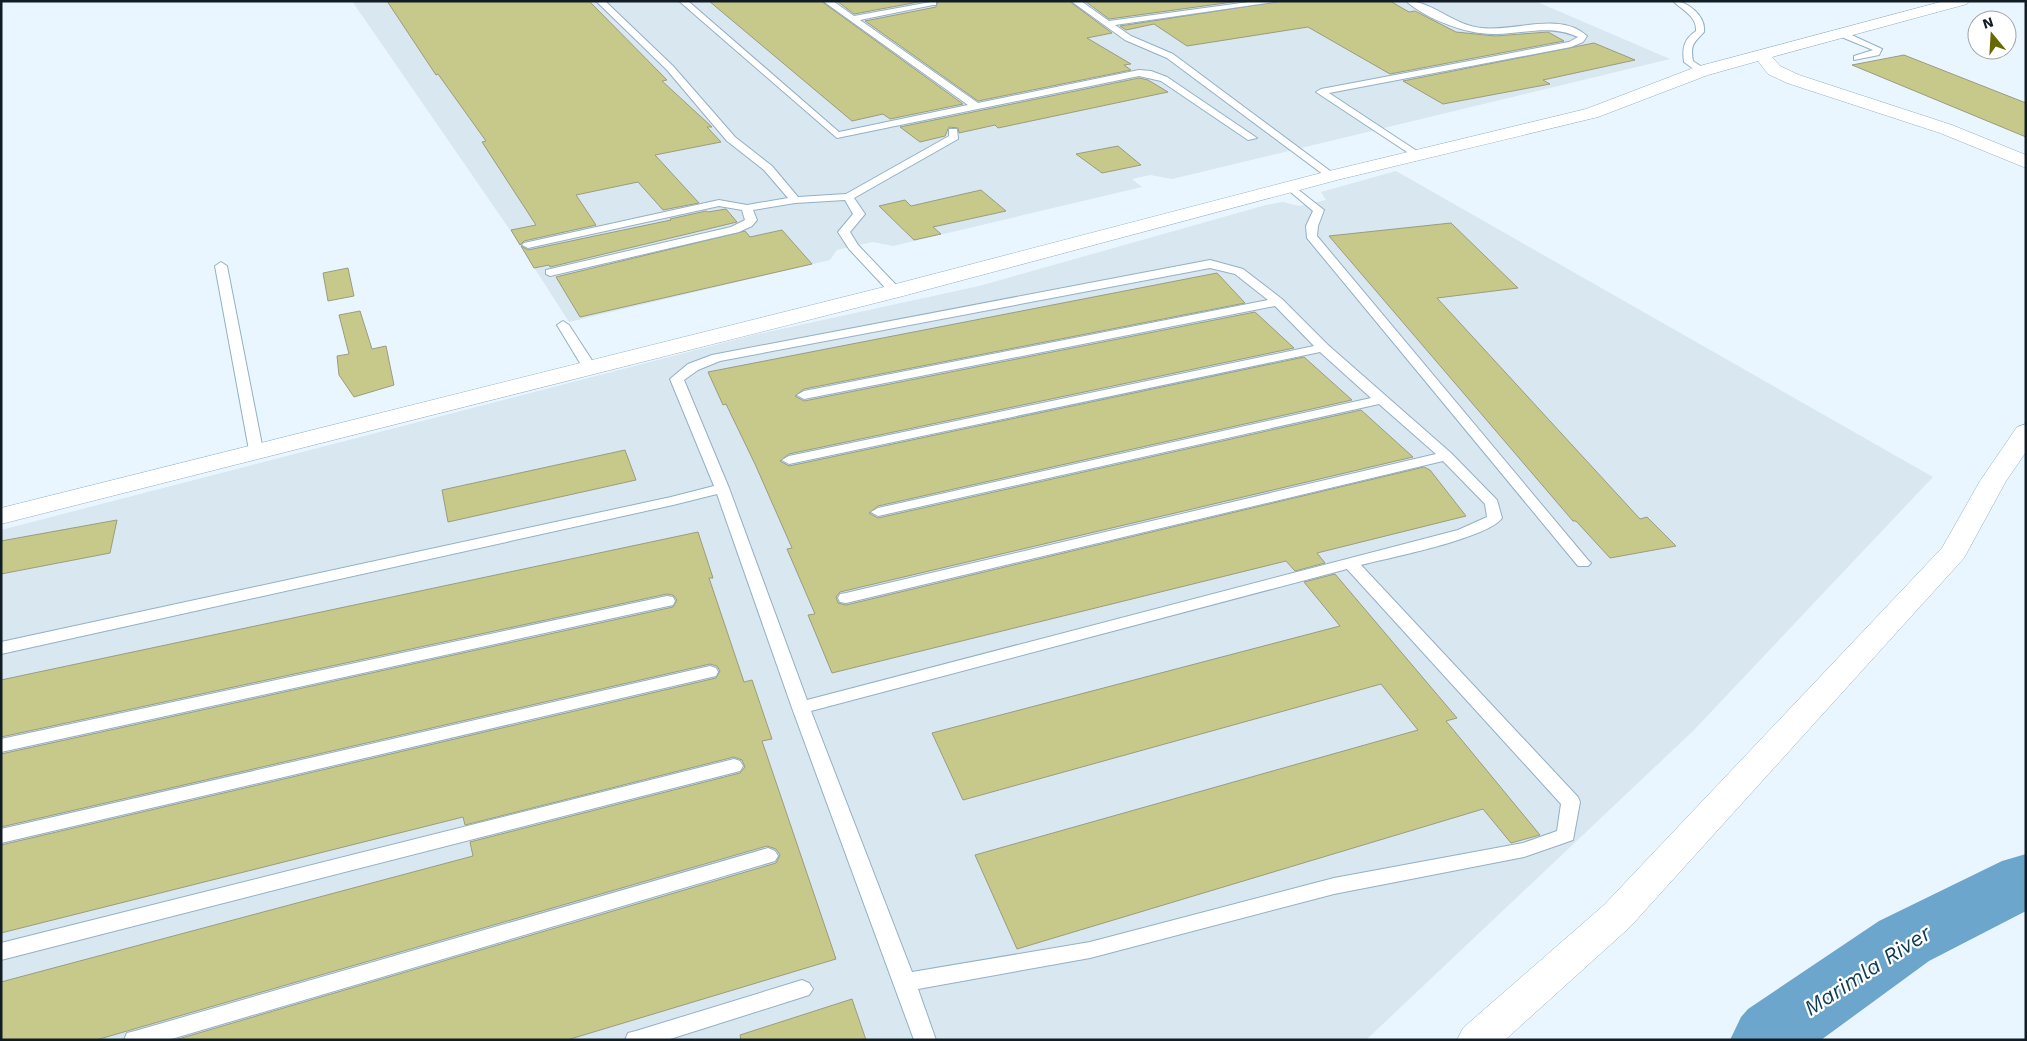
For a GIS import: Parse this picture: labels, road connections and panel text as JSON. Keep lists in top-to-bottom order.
{
  "water": ["Marimla River"],
  "north": "top"
}
